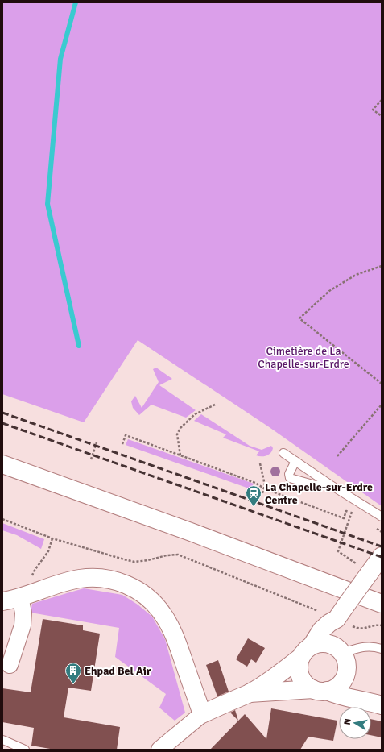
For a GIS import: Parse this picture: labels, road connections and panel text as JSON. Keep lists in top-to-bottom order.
{
  "parks": ["Cimetière de La Chapelle-sur-Erdre"],
  "places": {
    "station": ["La Chapelle-sur-Erdre Centre"],
    "building": ["Ehpad Bel Air"]
  },
  "north": "left"
}
